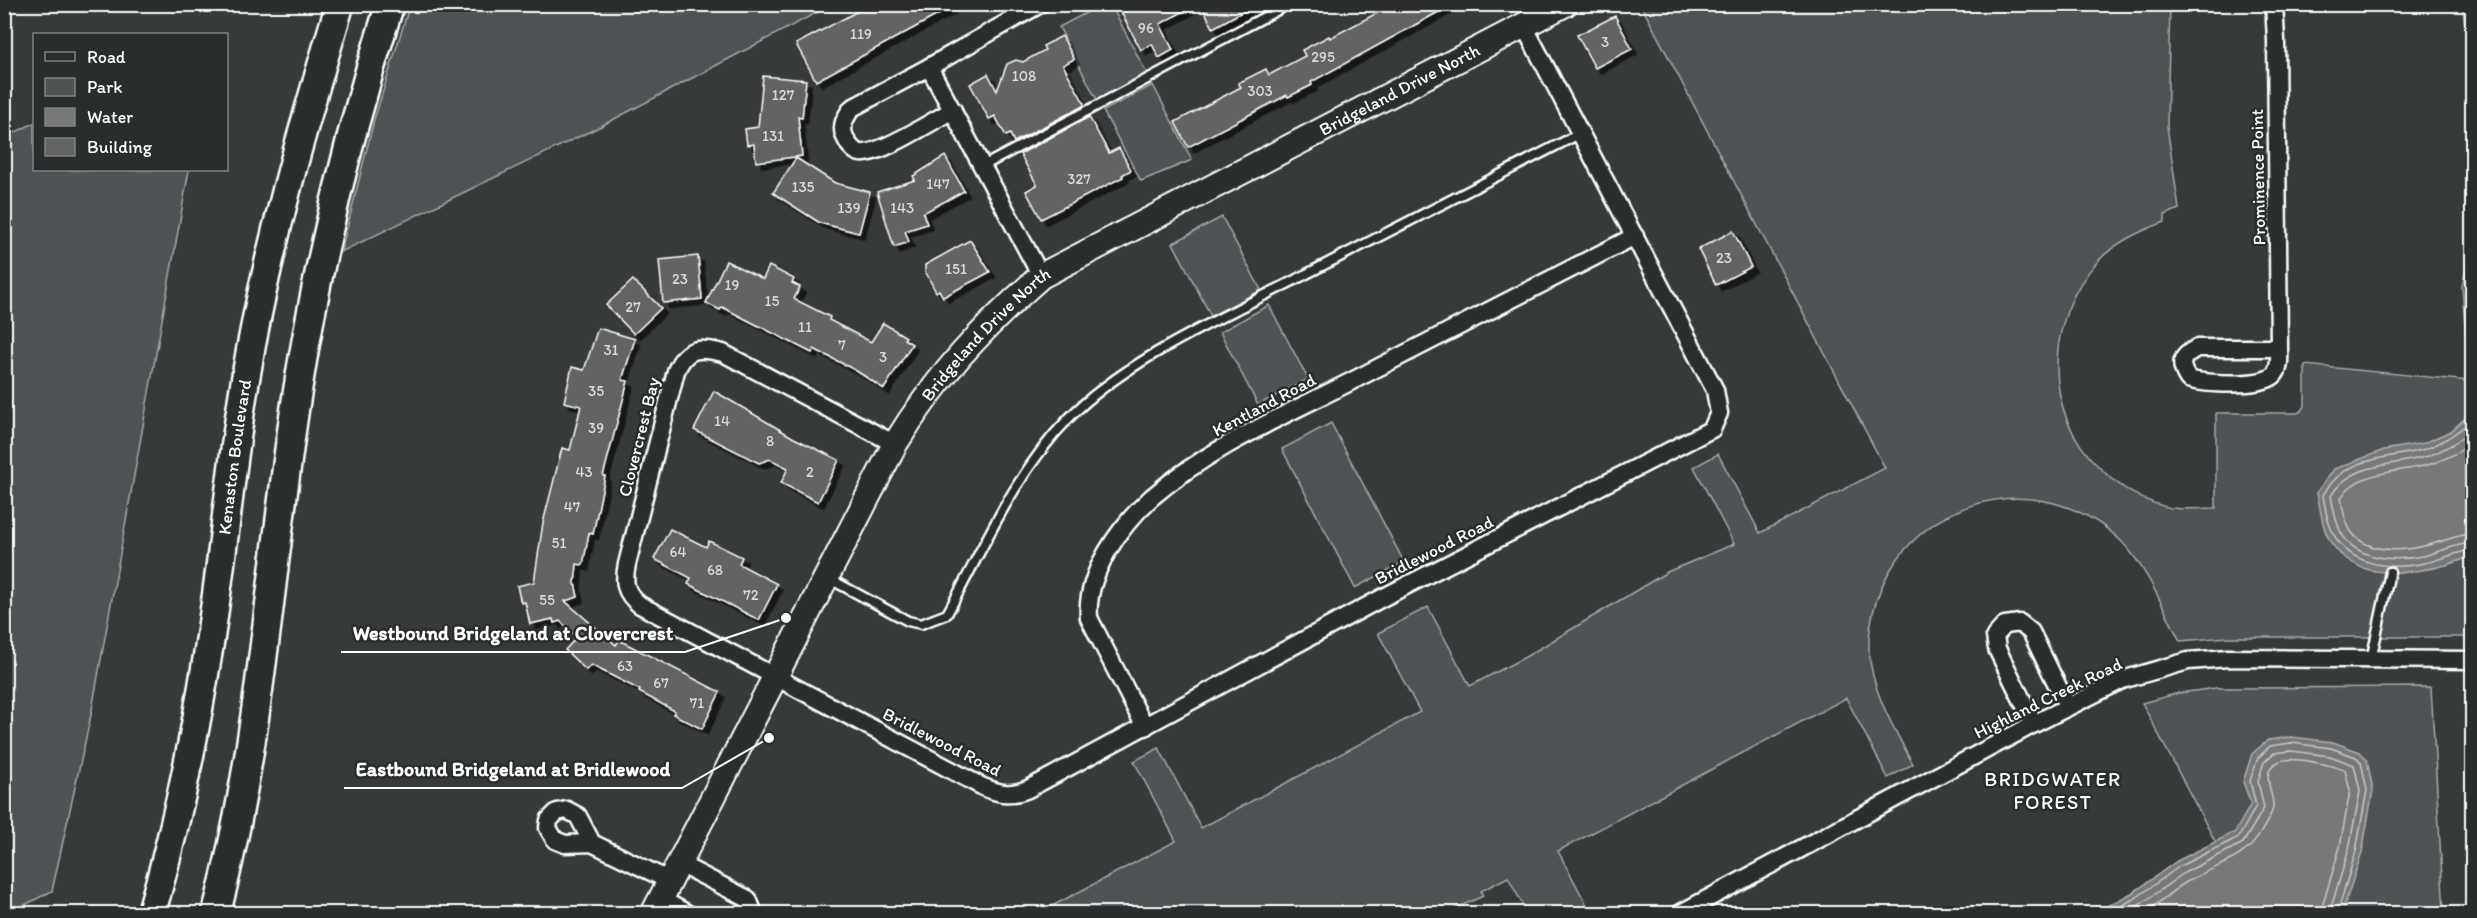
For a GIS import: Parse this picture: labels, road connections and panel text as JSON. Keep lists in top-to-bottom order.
{
  "streets": {
    "main road": ["Kenaston Boulevard"],
    "street": [
      "Bridgeland Drive North",
      "Prominence Point",
      "Kentland Road",
      "Clovercrest Bay",
      "Bridlewood Road",
      "Highland Creek Road"
    ]
  },
  "crossings": [
    ["Bridgeland Drive North", "Clovercrest Bay"],
    ["Bridgeland Drive North", "Bridlewood Road"],
    ["Kentland Road", "Bridlewood Road"],
    ["Clovercrest Bay", "Bridlewood Road"]
  ],
  "districts": ["BRIDGWATER FOREST"],
  "places": ["Westbound Bridgeland at Clovercrest", "Eastbound Bridgeland at Bridlewood"],
  "house_numbers": [
    "96",
    "119",
    "3",
    "295",
    "108",
    "303",
    "127",
    "131",
    "327",
    "147",
    "135",
    "139",
    "143",
    "23",
    "151",
    "23",
    "19",
    "15",
    "27",
    "11",
    "7",
    "31",
    "3",
    "35",
    "14",
    "39",
    "8",
    "43",
    "2",
    "47",
    "51",
    "64",
    "68",
    "72",
    "55",
    "63",
    "67",
    "71"
  ],
  "legend": [
    "Road",
    "Park",
    "Water",
    "Building"
  ]
}
